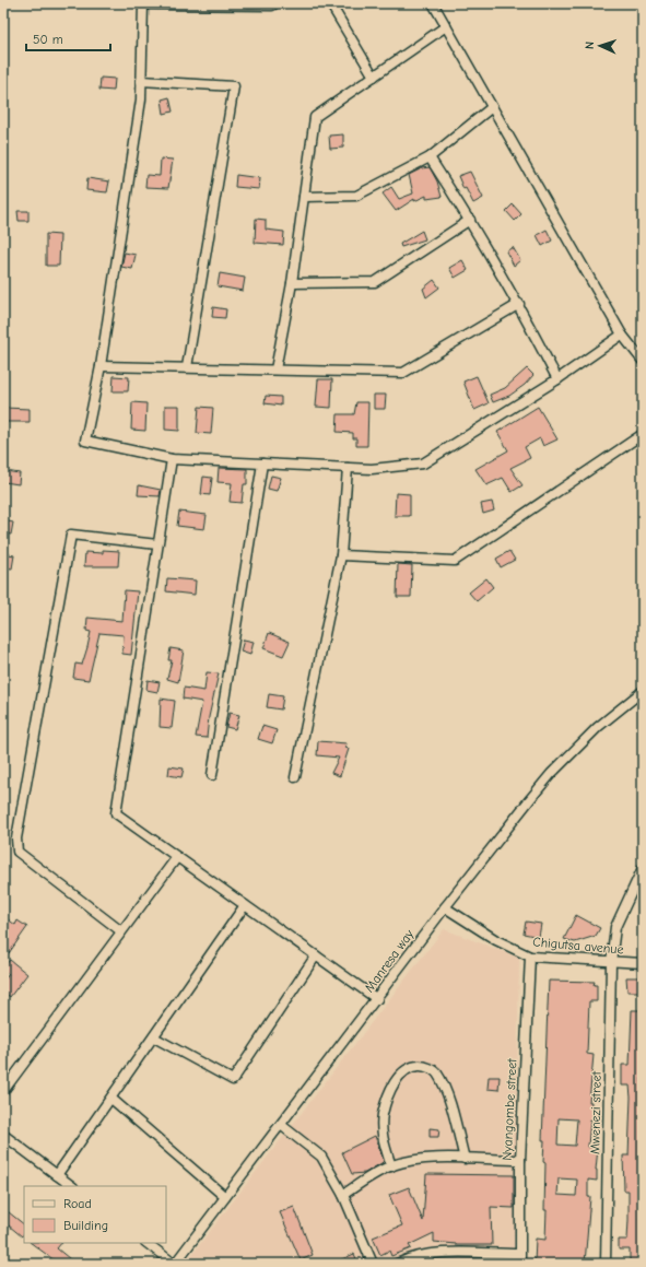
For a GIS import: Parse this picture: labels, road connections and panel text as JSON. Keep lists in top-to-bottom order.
{
  "streets": {
    "street": [
      "Chigutsa avenue",
      "Manresa way",
      "Nyangombe street",
      "Mwenezi street"
    ]
  },
  "crossings": [
    ["Chigutsa avenue", "Manresa way"],
    ["Chigutsa avenue", "Nyangombe street"],
    ["Chigutsa avenue", "Mwenezi street"]
  ],
  "legend": ["Road", "Building"],
  "scale_bar": "50 m",
  "north": "left"
}
